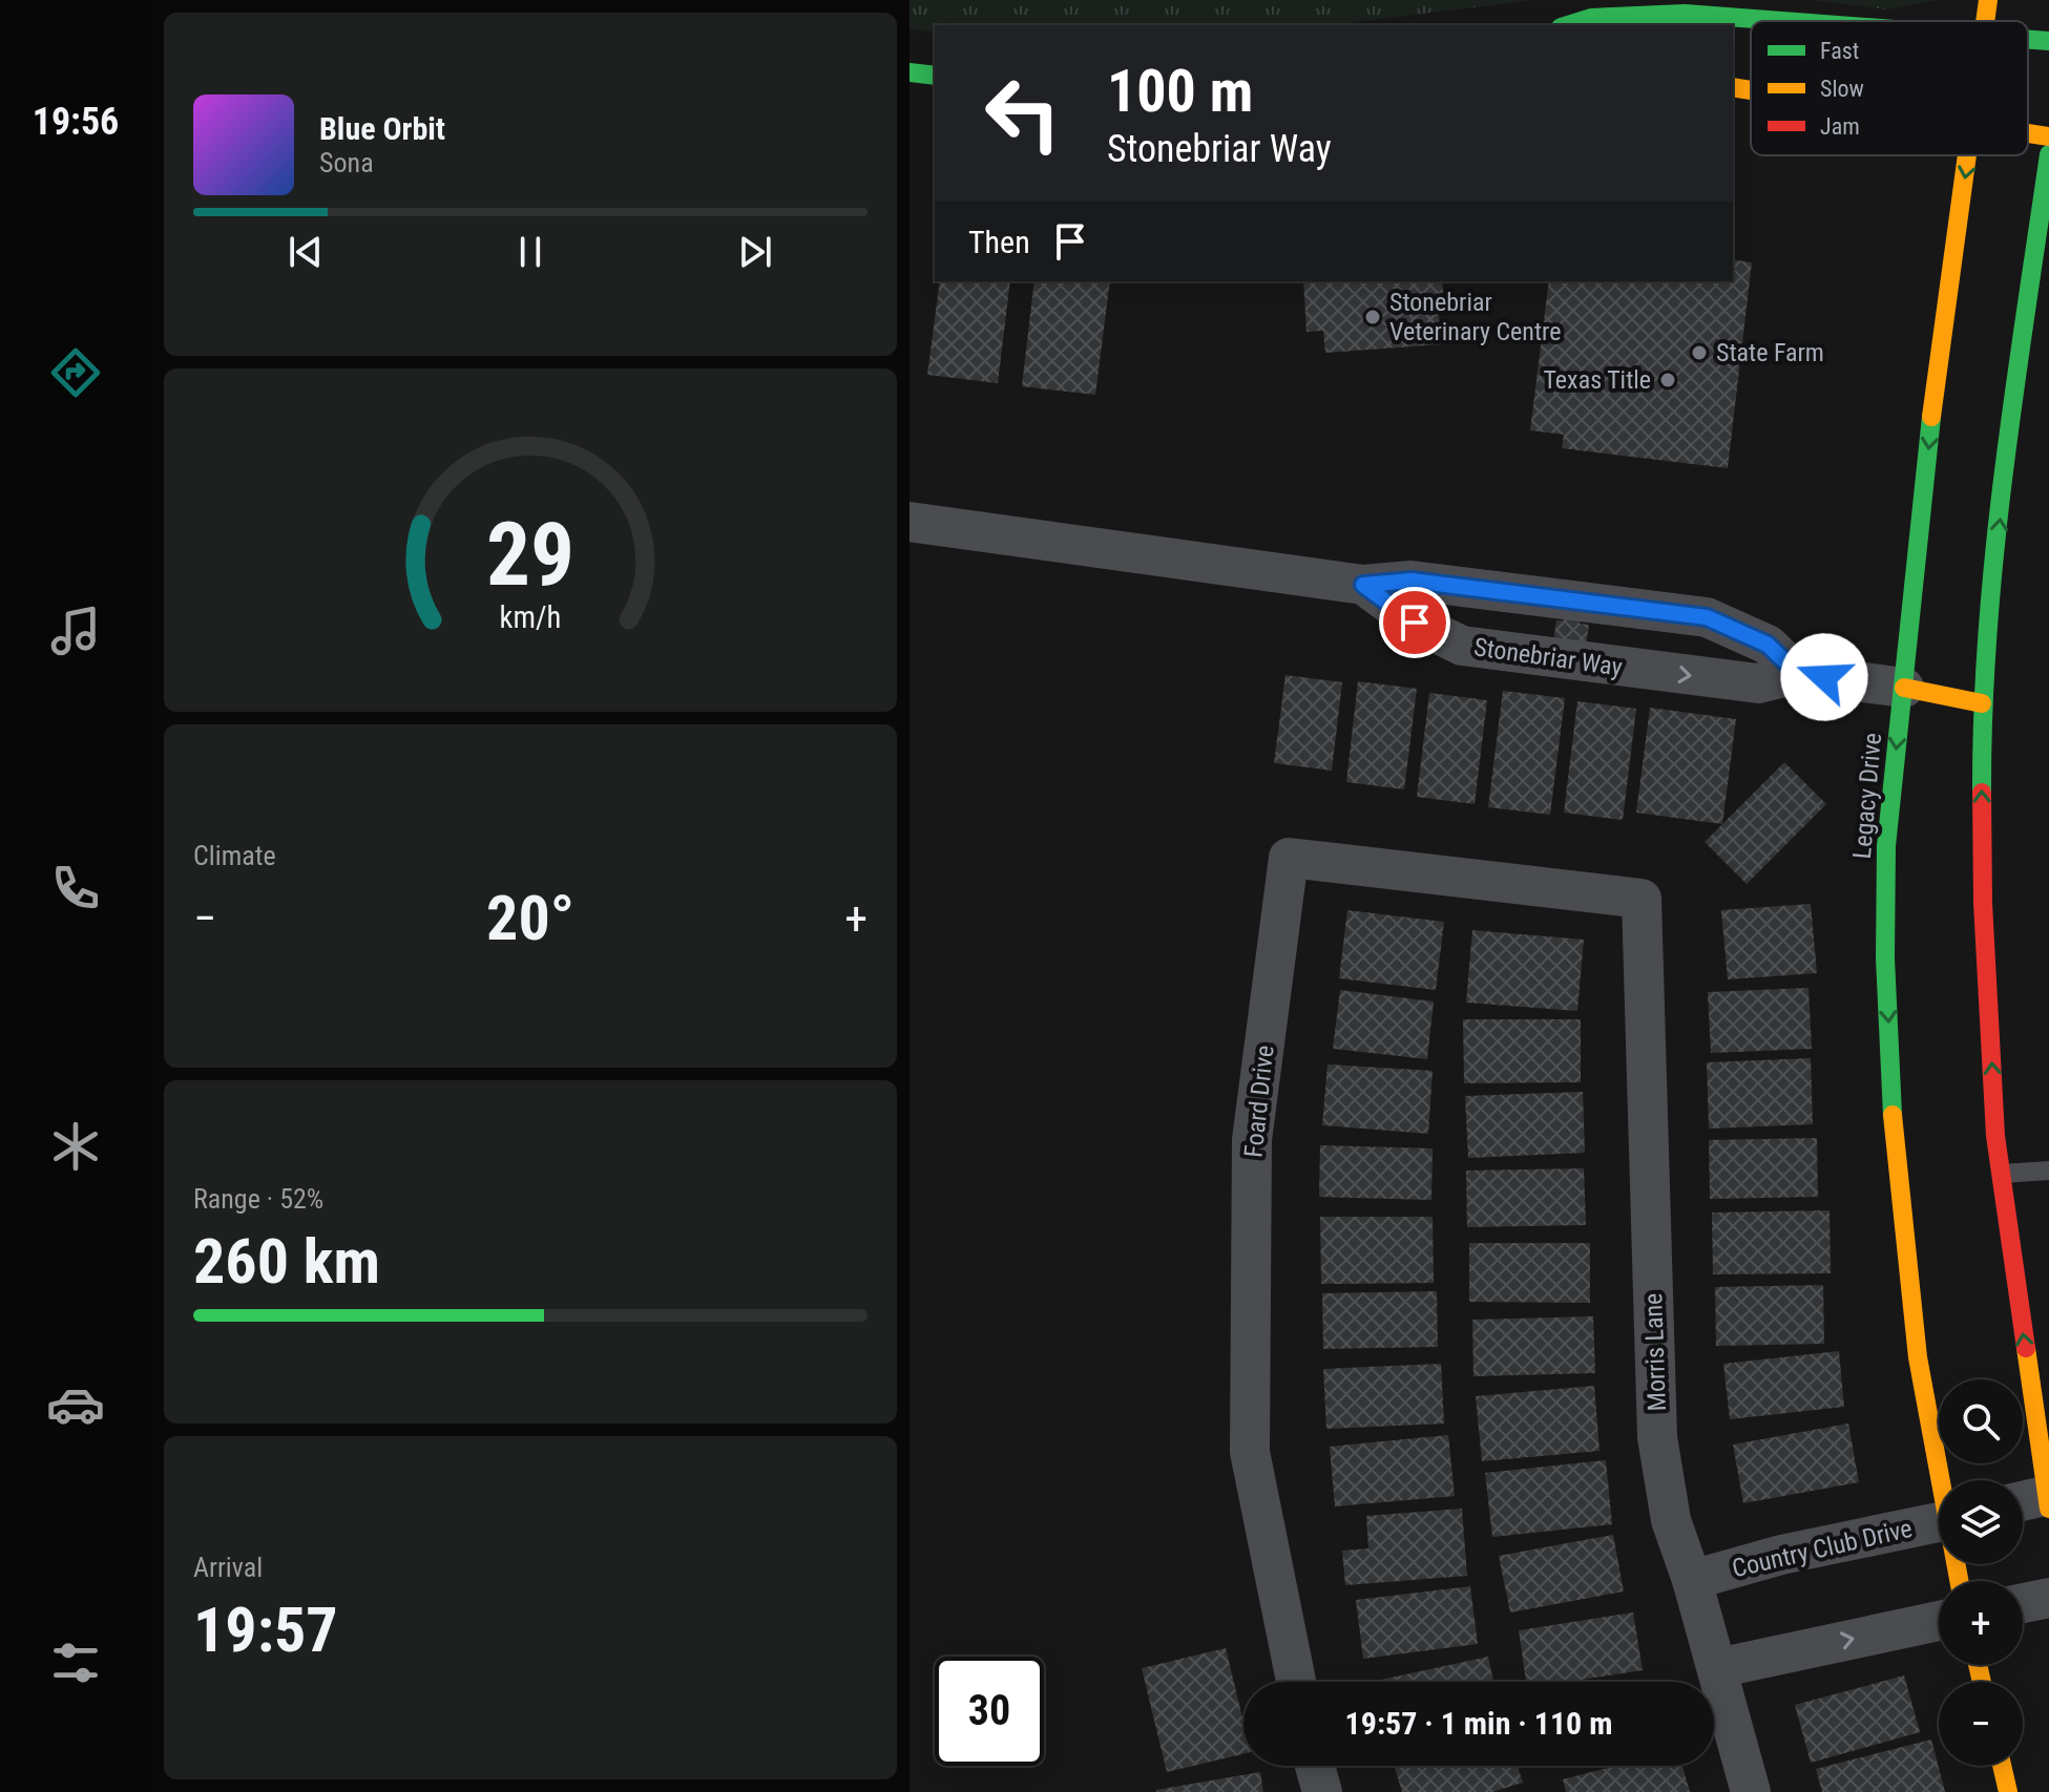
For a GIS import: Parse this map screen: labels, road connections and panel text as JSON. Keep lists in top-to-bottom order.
{
  "streets": {
    "main road": ["Legacy Drive"],
    "street": [
      "Stonebriar Way",
      "Foard Drive",
      "Morris Lane",
      "Country Club Drive"
    ]
  },
  "crossings": [
    ["Stonebriar Way", "Legacy Drive"],
    ["Foard Drive", "Morris Lane"],
    ["Morris Lane", "Country Club Drive"]
  ],
  "places": ["Stonebriar Veterinary Centre", "State Farm", "Texas Title"],
  "legend": ["Fast", "Slow", "Jam"],
  "page": {
    "tabs": "19:56",
    "turn": ["100 m", "Stonebriar Way"],
    "song": ["Blue Orbit", "Sona"],
    "then": "Then",
    "tile": [
      "Climate",
      ["Range · 52%", "260 km"],
      ["Arrival", "19:57"]
    ],
    "heat": ["−", "20°", "+"],
    "map_buttons": ["+", "−"],
    "limit": "30",
    "trip": "19:57 · 1 min · 110 m",
    "gauge": ["29", "km/h"]
  }
}
